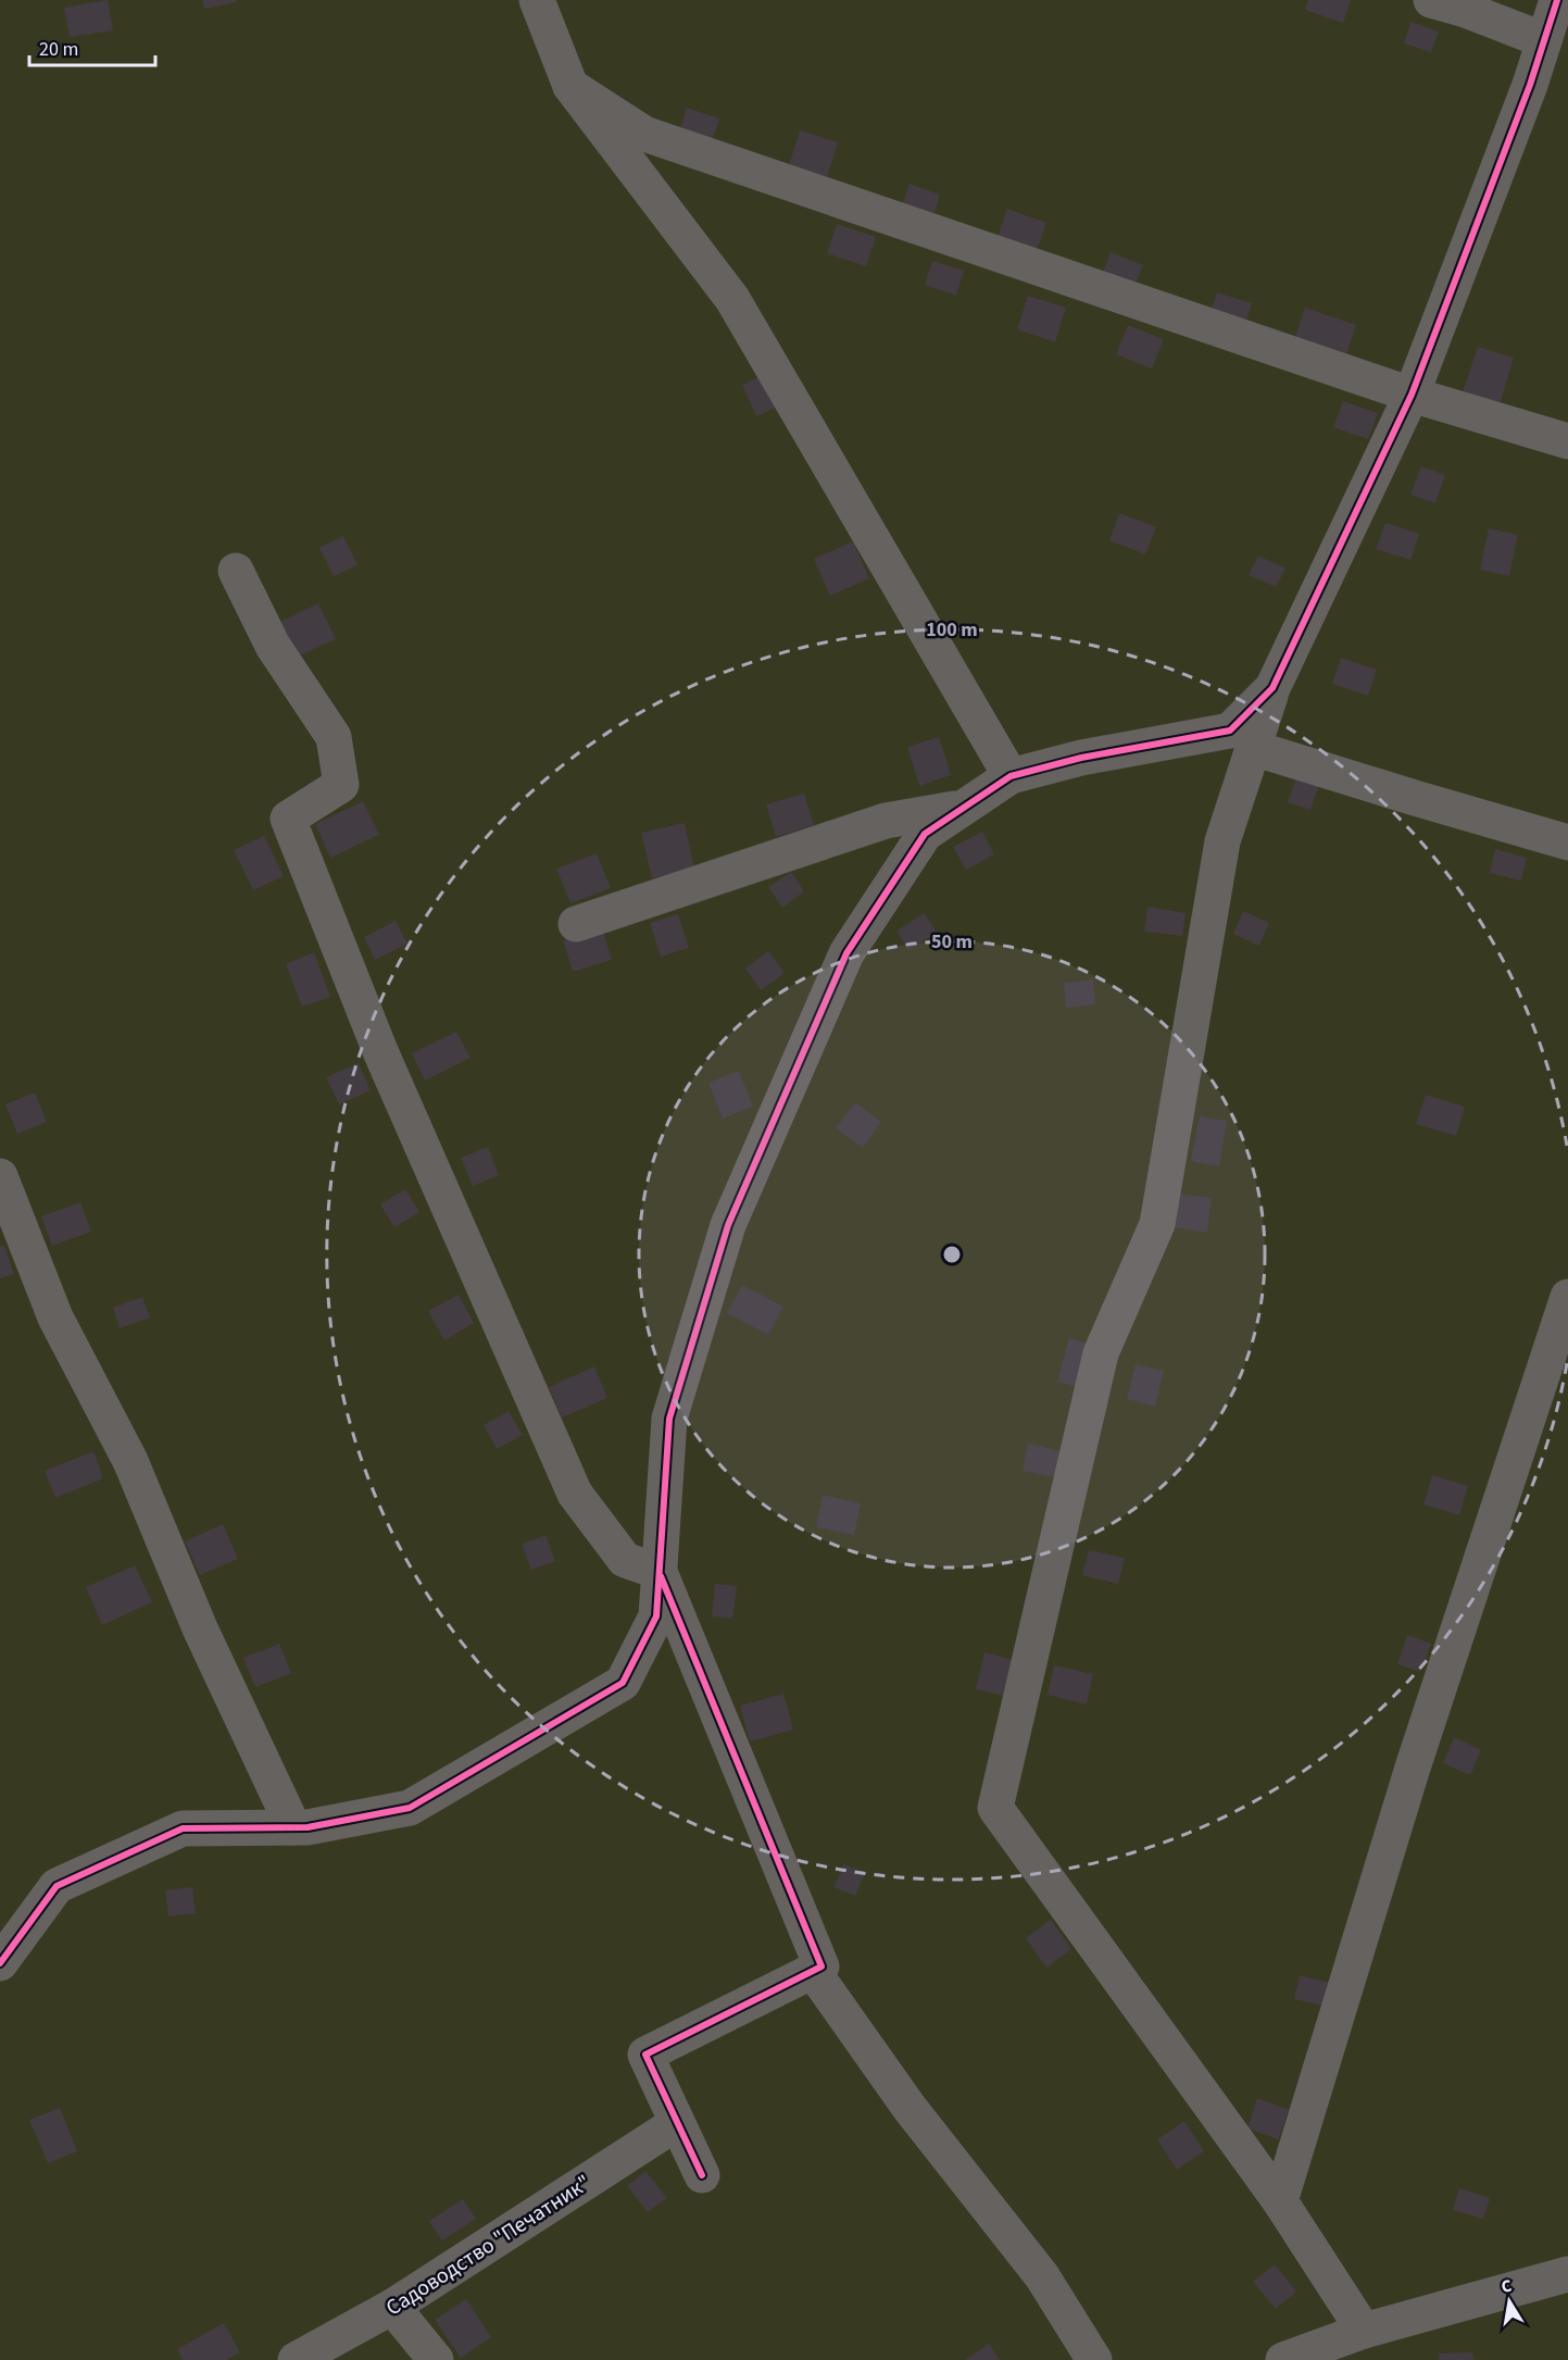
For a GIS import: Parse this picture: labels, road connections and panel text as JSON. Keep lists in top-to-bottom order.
{
  "streets": {
    "street": ["Садоводство \"Печатник\""]
  },
  "scale_bar": "20 m",
  "north": "top",
  "rings": ["100 m", "50 m"]
}
